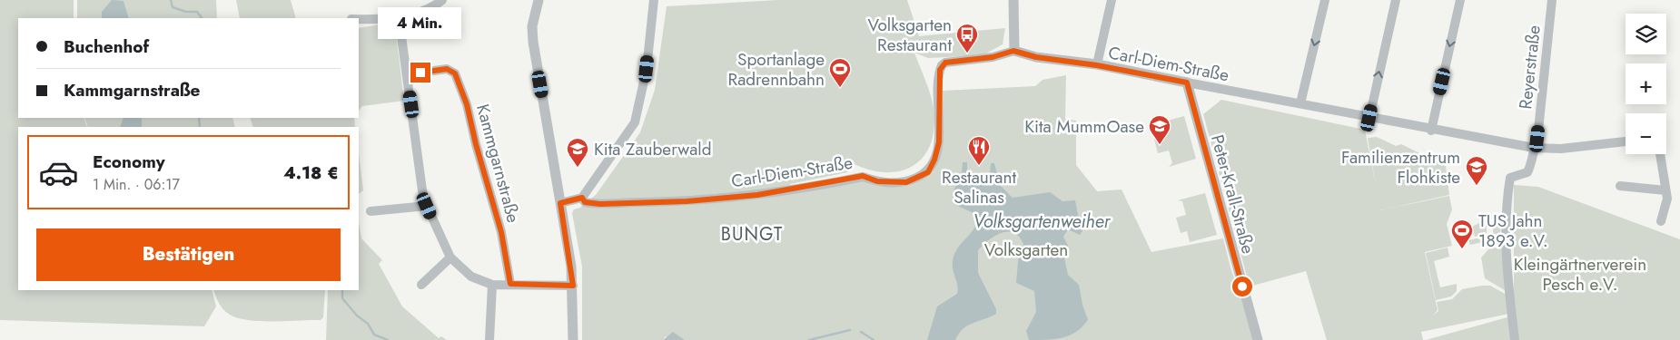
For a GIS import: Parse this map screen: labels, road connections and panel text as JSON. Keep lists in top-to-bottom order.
{
  "streets": {
    "street": [
      "Carl-Diem-Straße",
      "Reyerstraße",
      "Kammgarnstraße",
      "Peter-Krall-Straße"
    ]
  },
  "crossings": [
    ["Carl-Diem-Straße", "Reyerstraße"],
    ["Carl-Diem-Straße", "Peter-Krall-Straße"]
  ],
  "districts": ["BUNGT"],
  "water": ["Volksgartenweiher"],
  "parks": ["Volksgarten", "Kleingärtnerverein Pesch e.V."],
  "places": {
    "bus stop": ["Volksgarten Restaurant"],
    "sports": ["Sportanlage Radrennbahn", "TUS Jahn 1893 e.V."],
    "school or university": ["Kita MummOase", "Kita Zauberwald", "Familienzentrum Flohkiste"],
    "restaurant": ["Restaurant Salinas"]
  },
  "page": {
    "bubble": "4 Min.",
    "map_buttons": ["+", "−"],
    "banner": ["Buchenhof", "Kammgarnstraße"],
    "list": [
      {
        "name": "Economy",
        "note": "1 Min. · 06:17",
        "value": "4.18 €"
      }
    ],
    "buttons": "Bestätigen"
  }
}
